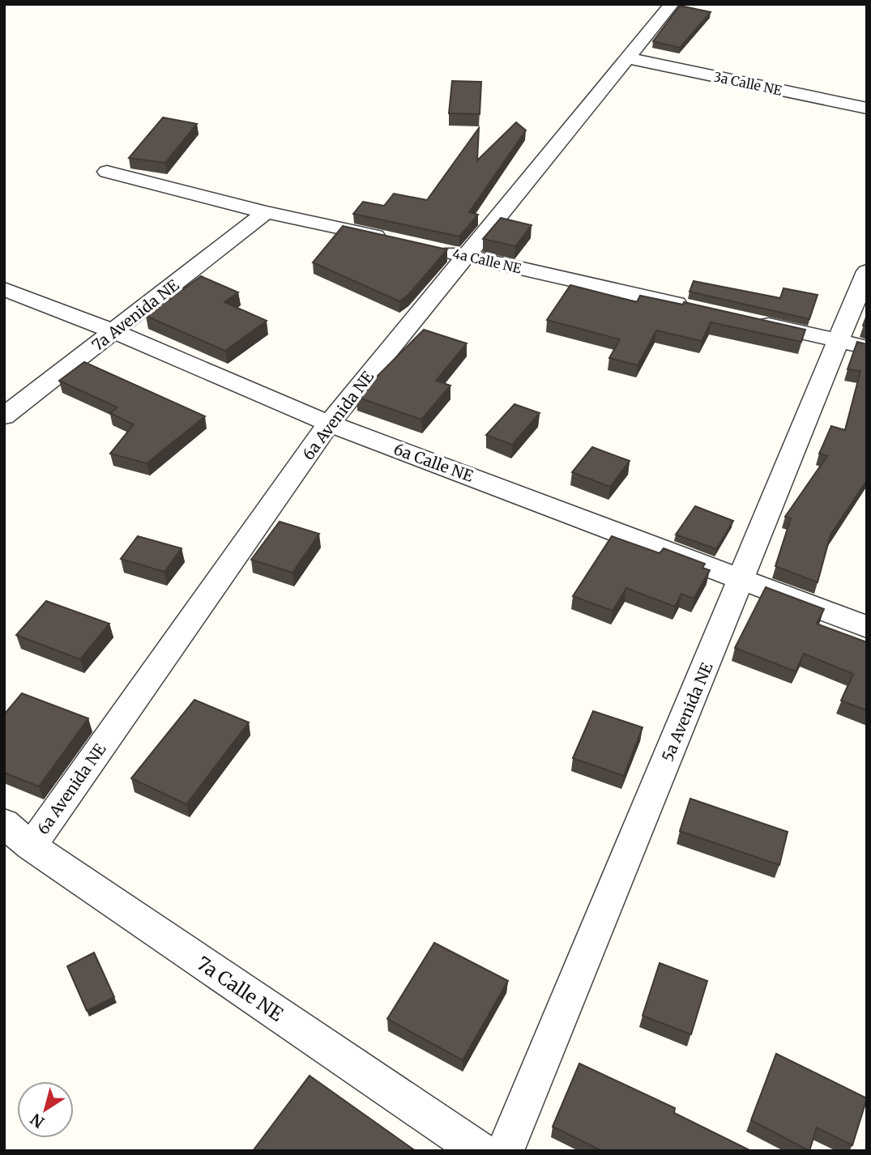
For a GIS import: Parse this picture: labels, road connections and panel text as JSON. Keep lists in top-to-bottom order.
{
  "streets": {
    "street": [
      "3a Calle NE",
      "4a Calle NE",
      "7a Avenida NE",
      "6a Avenida NE",
      "6a Calle NE",
      "5a Avenida NE",
      "7a Calle NE"
    ]
  },
  "crossings": [
    ["3a Calle NE", "6a Avenida NE"],
    ["4a Calle NE", "6a Avenida NE"],
    ["7a Avenida NE", "6a Calle NE"],
    ["6a Avenida NE", "6a Calle NE"],
    ["6a Avenida NE", "7a Calle NE"],
    ["6a Calle NE", "5a Avenida NE"]
  ],
  "north": "bottom left"
}
